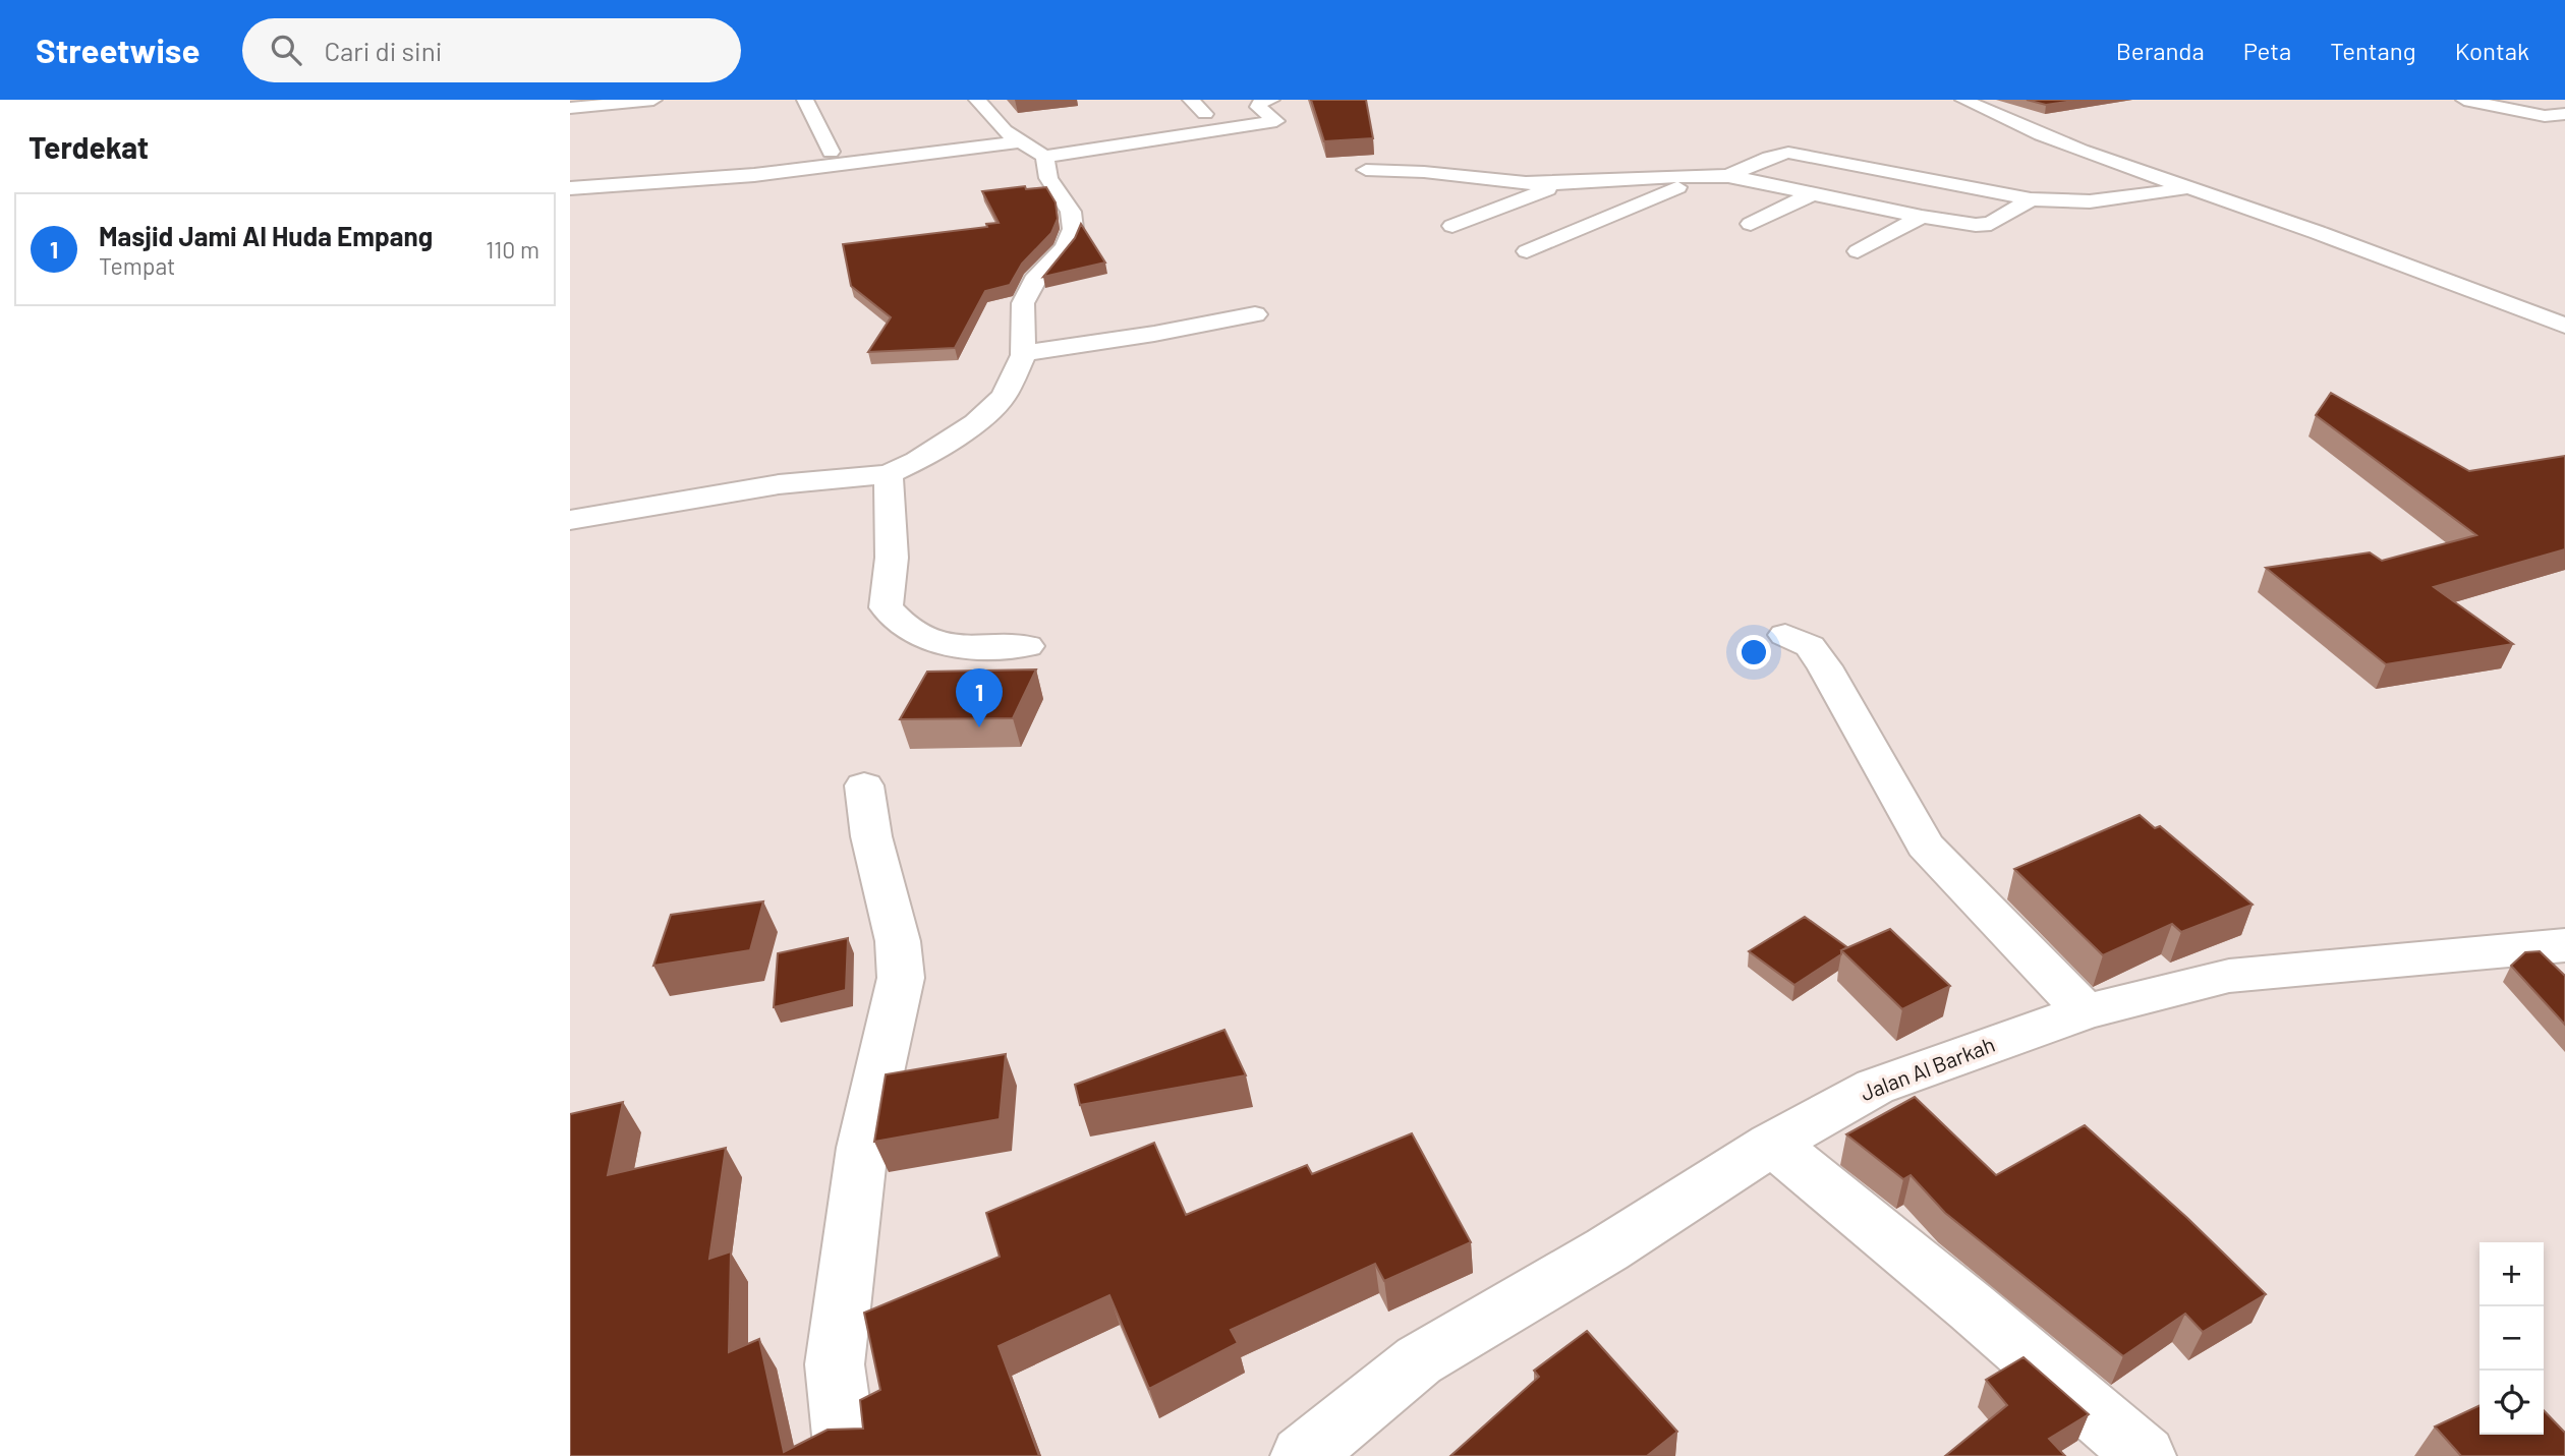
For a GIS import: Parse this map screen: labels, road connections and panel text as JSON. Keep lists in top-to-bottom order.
{
  "streets": {
    "street": ["Jalan Al Barkah"]
  },
  "page": {
    "header": "Streetwise",
    "search": "Cari di sini",
    "nav": [
      "Beranda",
      "Peta",
      "Tentang",
      "Kontak"
    ],
    "heading": "Terdekat",
    "list": [
      {
        "mark": "1",
        "name": "Masjid Jami Al Huda Empang",
        "note": "Tempat",
        "value": "110 m"
      }
    ],
    "pins": "1",
    "map_buttons": ["+", "−"]
  }
}
